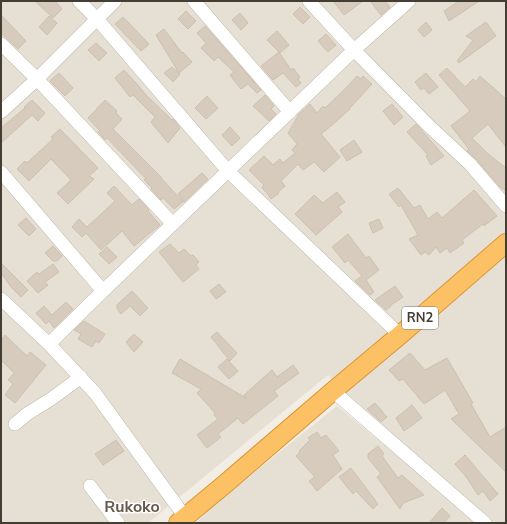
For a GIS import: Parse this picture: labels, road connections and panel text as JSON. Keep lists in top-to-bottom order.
{
  "streets": {
    "highway": ["RN2"]
  },
  "districts": ["Rukoko"]
}
